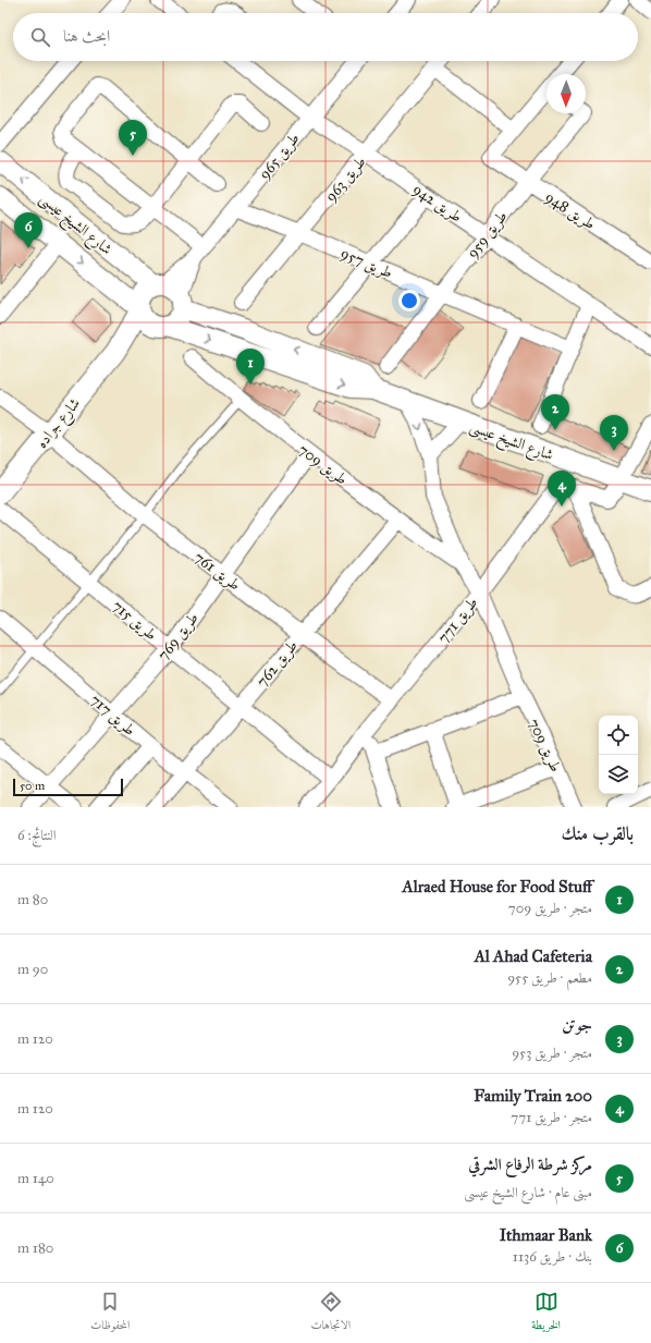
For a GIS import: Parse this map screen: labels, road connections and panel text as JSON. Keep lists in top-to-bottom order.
{
  "streets": {
    "street": [
      "طريق 965",
      "طريق 963",
      "طريق 942",
      "طريق 948",
      "شارع الشيخ عيسى",
      "طريق 959",
      "طريق 957",
      "شارع جراده",
      "طريق 709",
      "طريق 761",
      "طريق 715",
      "طريق 771",
      "طريق 769",
      "طريق 762",
      "طريق 717"
    ]
  },
  "crossings": [
    ["طريق 965", "طريق 942"],
    ["طريق 965", "شارع الشيخ عيسى"],
    ["طريق 965", "طريق 957"],
    ["طريق 963", "طريق 942"],
    ["طريق 963", "طريق 957"],
    ["طريق 942", "طريق 959"],
    ["طريق 948", "طريق 959"],
    ["شارع الشيخ عيسى", "طريق 709"],
    ["طريق 959", "طريق 957"],
    ["شارع جراده", "طريق 761"],
    ["طريق 709", "طريق 771"],
    ["طريق 709", "طريق 769"],
    ["طريق 709", "طريق 762"],
    ["طريق 761", "طريق 771"],
    ["طريق 761", "طريق 769"],
    ["طريق 761", "طريق 762"],
    ["طريق 715", "طريق 771"],
    ["طريق 715", "طريق 769"],
    ["طريق 715", "طريق 762"],
    ["طريق 769", "طريق 717"],
    ["طريق 762", "طريق 717"]
  ],
  "scale_bar": "50 m",
  "north": "bottom",
  "page": {
    "search": "ابحث هنا",
    "pins": [
      "5",
      "6",
      "1",
      "2",
      "3",
      "4"
    ],
    "scale": "50 m",
    "heading": ["بالقرب منك", "النتائج: 6"],
    "list": [
      {
        "mark": "1",
        "name": "Alraed House for Food Stuff",
        "note": "متجر · طريق 709",
        "value": "80 m"
      },
      {
        "mark": "2",
        "name": "Al Ahad Cafeteria",
        "note": "مطعم · طريق 955",
        "value": "90 m"
      },
      {
        "mark": "3",
        "name": "جوتن",
        "note": "متجر · طريق 953",
        "value": "120 m"
      },
      {
        "mark": "4",
        "name": "Family Train 200",
        "note": "متجر · طريق 771",
        "value": "120 m"
      },
      {
        "mark": "5",
        "name": "مركز شرطة الرفاع الشرقي",
        "note": "مبنى عام · شارع الشيخ عيسى",
        "value": "140 m"
      },
      {
        "mark": "6",
        "name": "Ithmaar Bank",
        "note": "بنك · طريق 1136",
        "value": "180 m"
      }
    ],
    "nav": ["الخريطة", "الاتجاهات", "المحفوظات"]
  }
}
